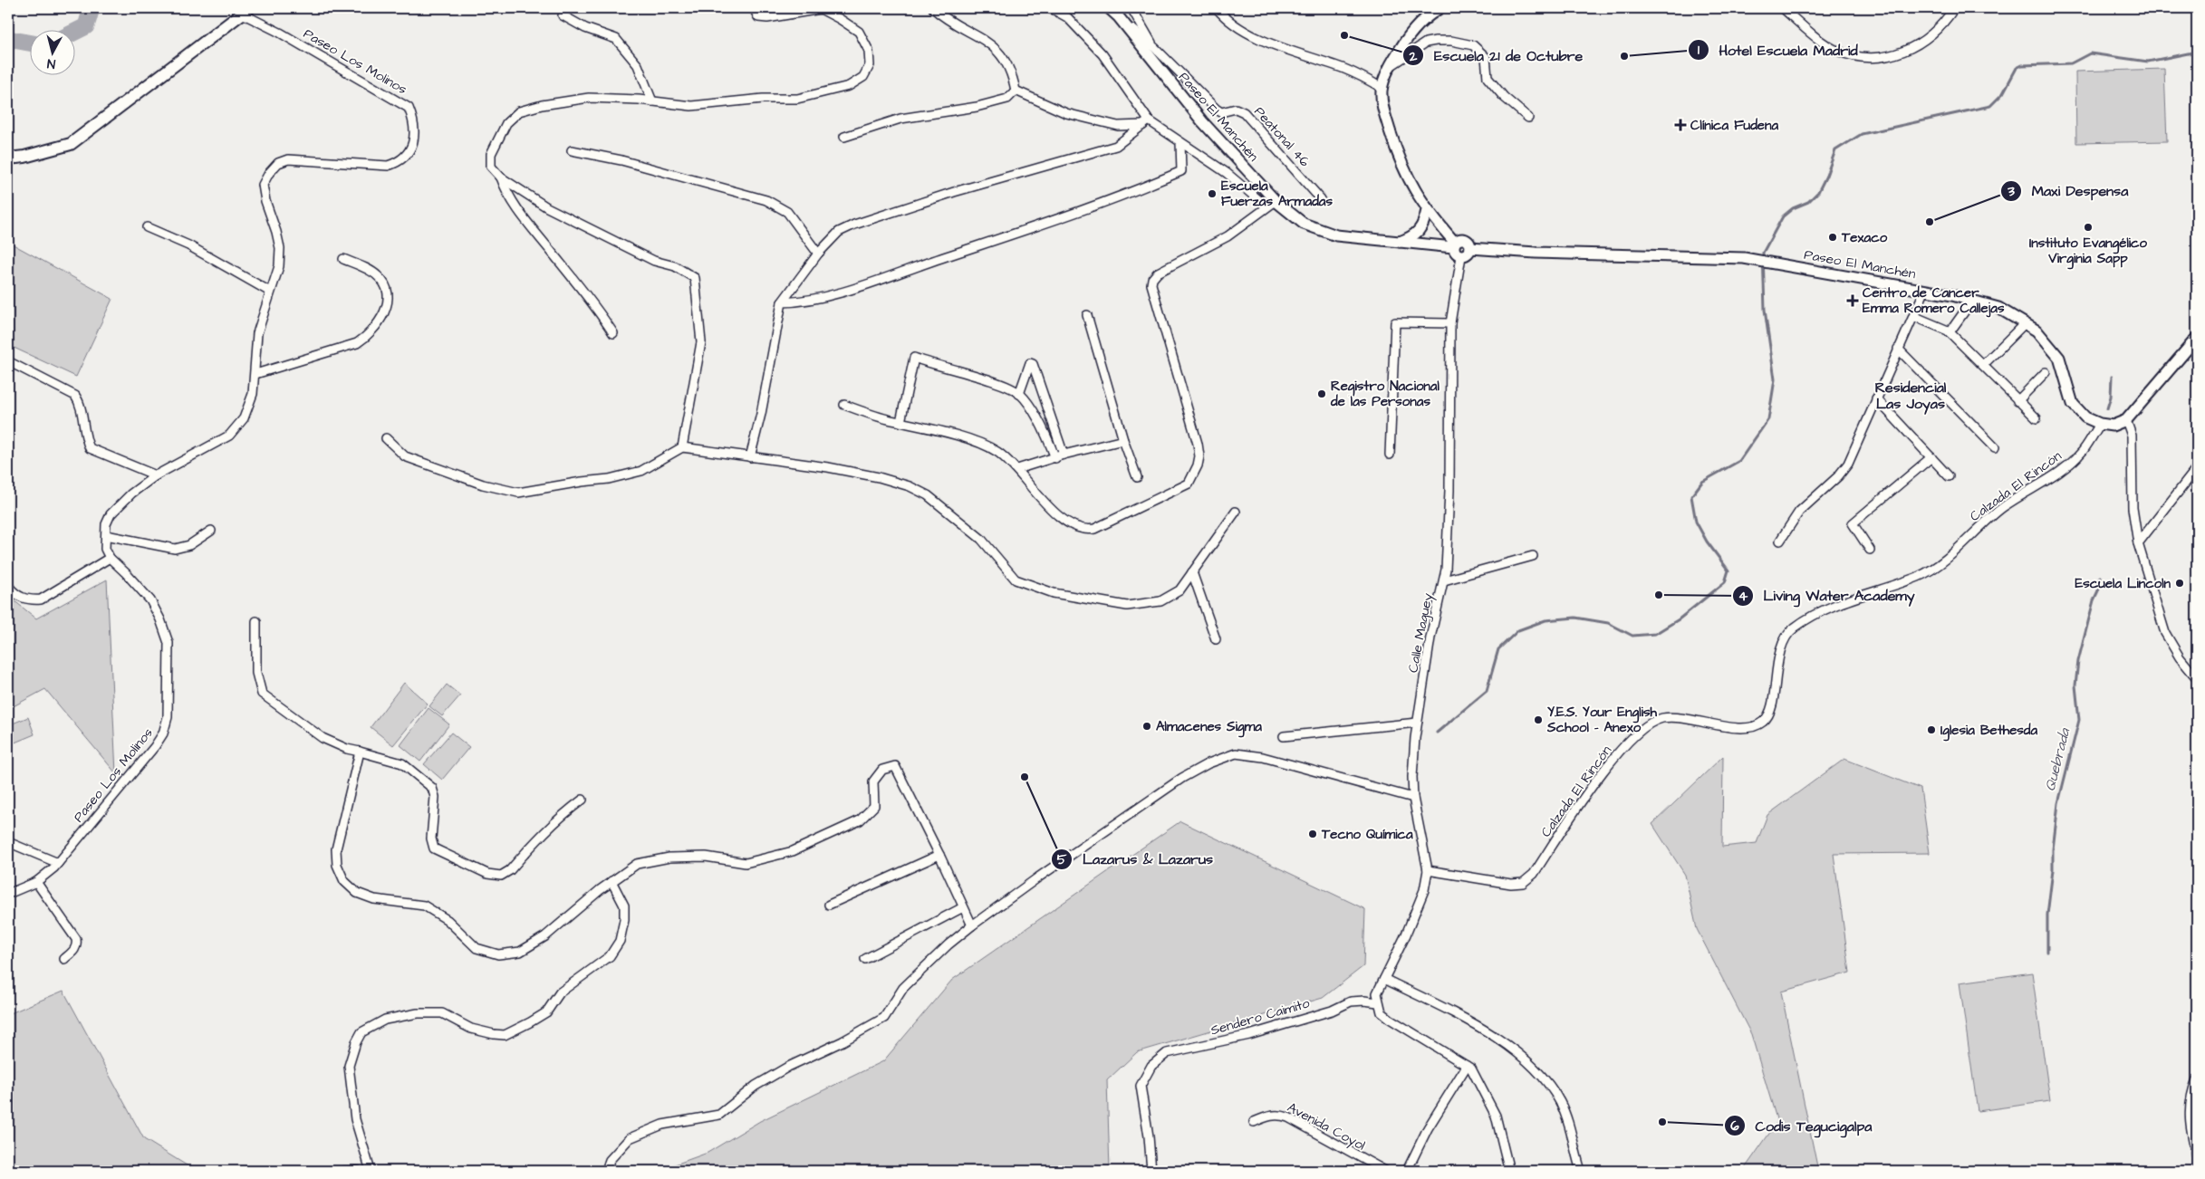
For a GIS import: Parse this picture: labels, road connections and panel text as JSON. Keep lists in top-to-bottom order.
{
  "streets": {
    "street": [
      "Paseo Los Molinos",
      "Paseo El Manchén",
      "Peatonal 46",
      "Calzada El Rincón",
      "Calle Maguey",
      "Sendero Caimito",
      "Avenida Coyol"
    ]
  },
  "crossings": [
    ["Paseo El Manchén", "Peatonal 46"],
    ["Paseo El Manchén", "Calzada El Rincón"],
    ["Paseo El Manchén", "Calle Maguey"],
    ["Calzada El Rincón", "Calle Maguey"],
    ["Calle Maguey", "Sendero Caimito"]
  ],
  "districts": ["Residencial Las Joyas"],
  "water": ["Quebrada"],
  "places": {
    "other": [
      "Escuela 21 de Octubre",
      "Hotel Escuela Madrid",
      "Escuela Fuerzas Armadas",
      "Maxi Despensa",
      "Instituto Evangélico Virginia Sapp",
      "Texaco",
      "Registro Nacional de las Personas",
      "Escuela Lincoln",
      "Living Water Academy",
      "Y.E.S. Your English School - Anexo",
      "Almacenes Sigma",
      "Iglesia Bethesda",
      "Lazarus & Lazarus",
      "Tecno Química",
      "Codis Tegucigalpa"
    ],
    "health": ["Clínica Fudena", "Centro de Cancer Emma Romero Callejas"]
  },
  "north": "bottom"
}
